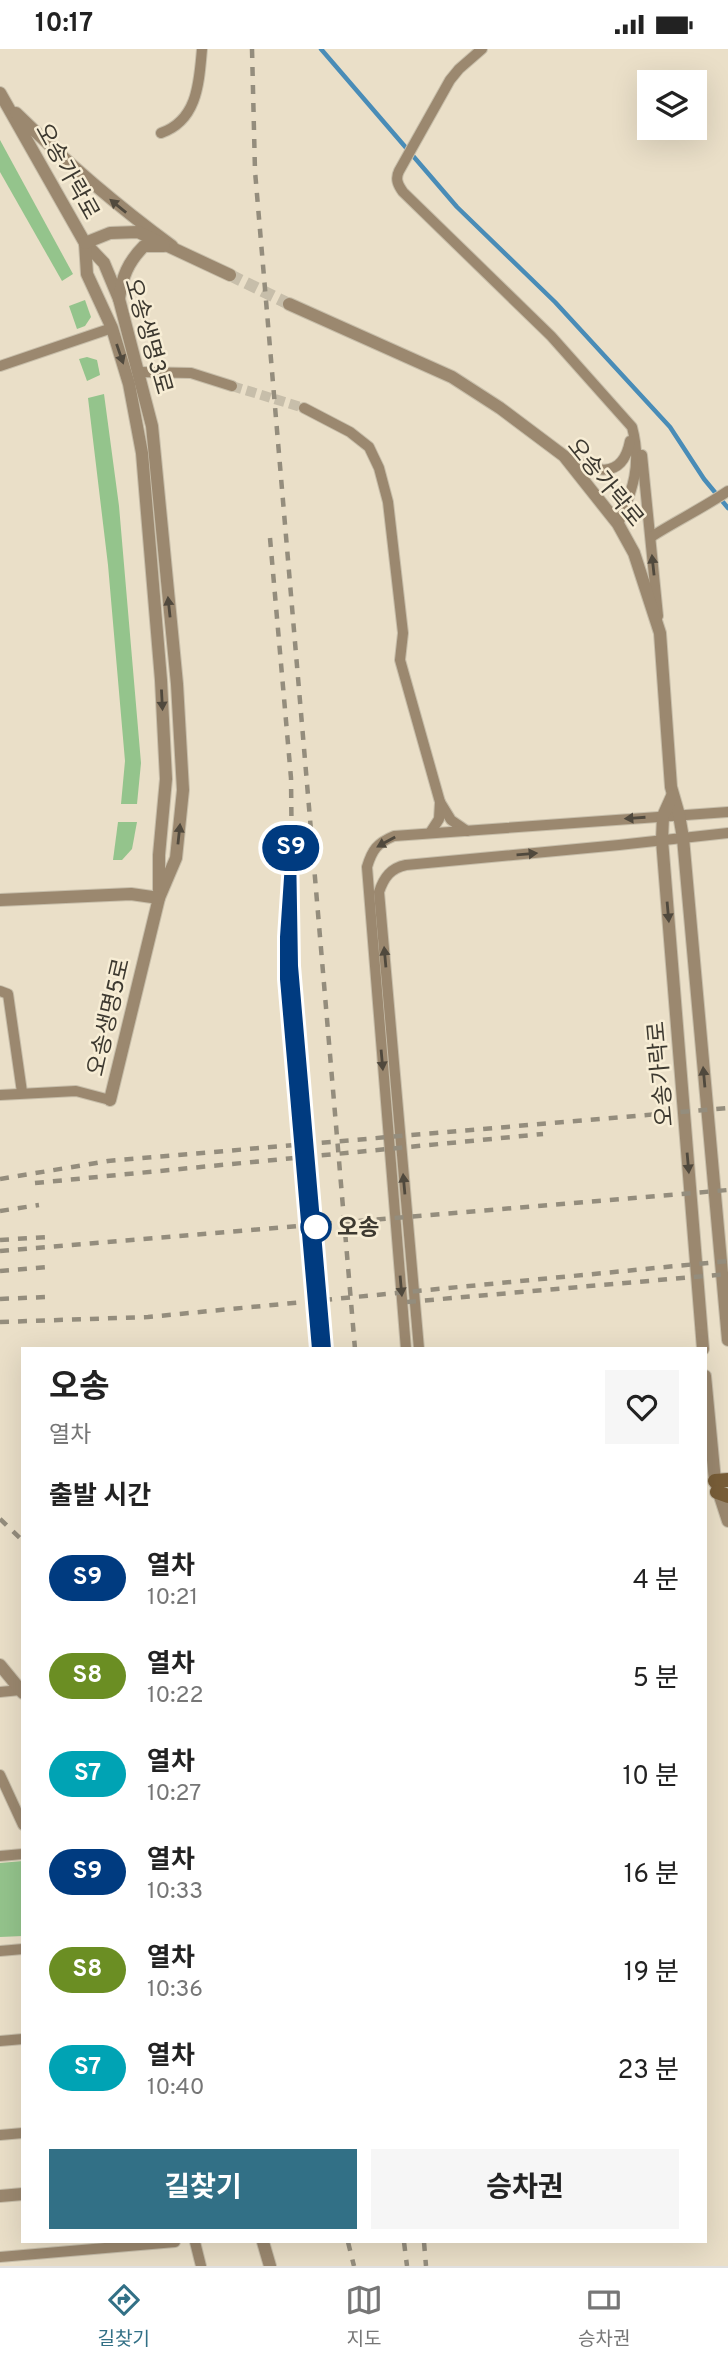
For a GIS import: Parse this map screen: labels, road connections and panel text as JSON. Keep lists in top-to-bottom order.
{
  "streets": {
    "street": ["오송가락로", "오송생명3로", "오송생명5로"]
  },
  "crossings": [
    ["오송가락로", "오송생명3로"],
    ["오송생명3로", "오송생명5로"]
  ],
  "places": ["오송"],
  "page": {
    "status": "10:17",
    "on_map": "S9",
    "heading": [
      ["오송", "열차"],
      "출발 시간"
    ],
    "list": [
      {
        "mark": "S9",
        "name": "열차",
        "note": "10:21",
        "value": "4 분"
      },
      {
        "mark": "S8",
        "name": "열차",
        "note": "10:22",
        "value": "5 분"
      },
      {
        "mark": "S7",
        "name": "열차",
        "note": "10:27",
        "value": "10 분"
      },
      {
        "mark": "S9",
        "name": "열차",
        "note": "10:33",
        "value": "16 분"
      },
      {
        "mark": "S8",
        "name": "열차",
        "note": "10:36",
        "value": "19 분"
      },
      {
        "mark": "S7",
        "name": "열차",
        "note": "10:40",
        "value": "23 분"
      }
    ],
    "buttons": ["길찾기", "승차권"],
    "tabs": ["길찾기", "지도", "승차권"]
  }
}
